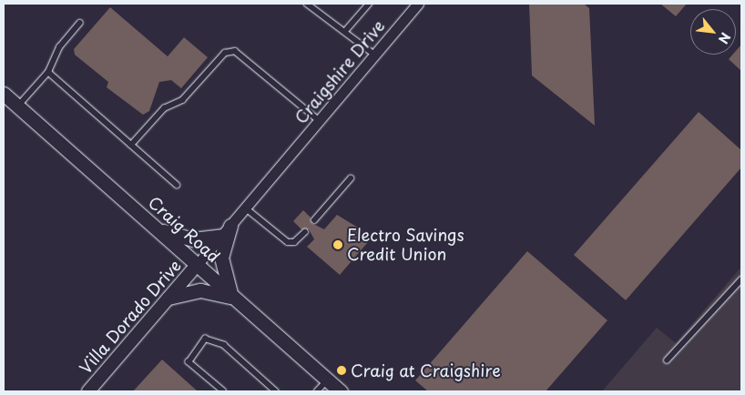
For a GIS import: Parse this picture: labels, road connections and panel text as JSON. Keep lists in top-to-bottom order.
{
  "streets": {
    "main road": ["Craig Road"],
    "street": ["Craigshire Drive", "Villa Dorado Drive"]
  },
  "crossings": [
    ["Craigshire Drive", "Craig Road"],
    ["Craigshire Drive", "Villa Dorado Drive"],
    ["Craig Road", "Villa Dorado Drive"]
  ],
  "places": ["Electro Savings Credit Union", "Craig at Craigshire"],
  "north": "bottom right"
}
